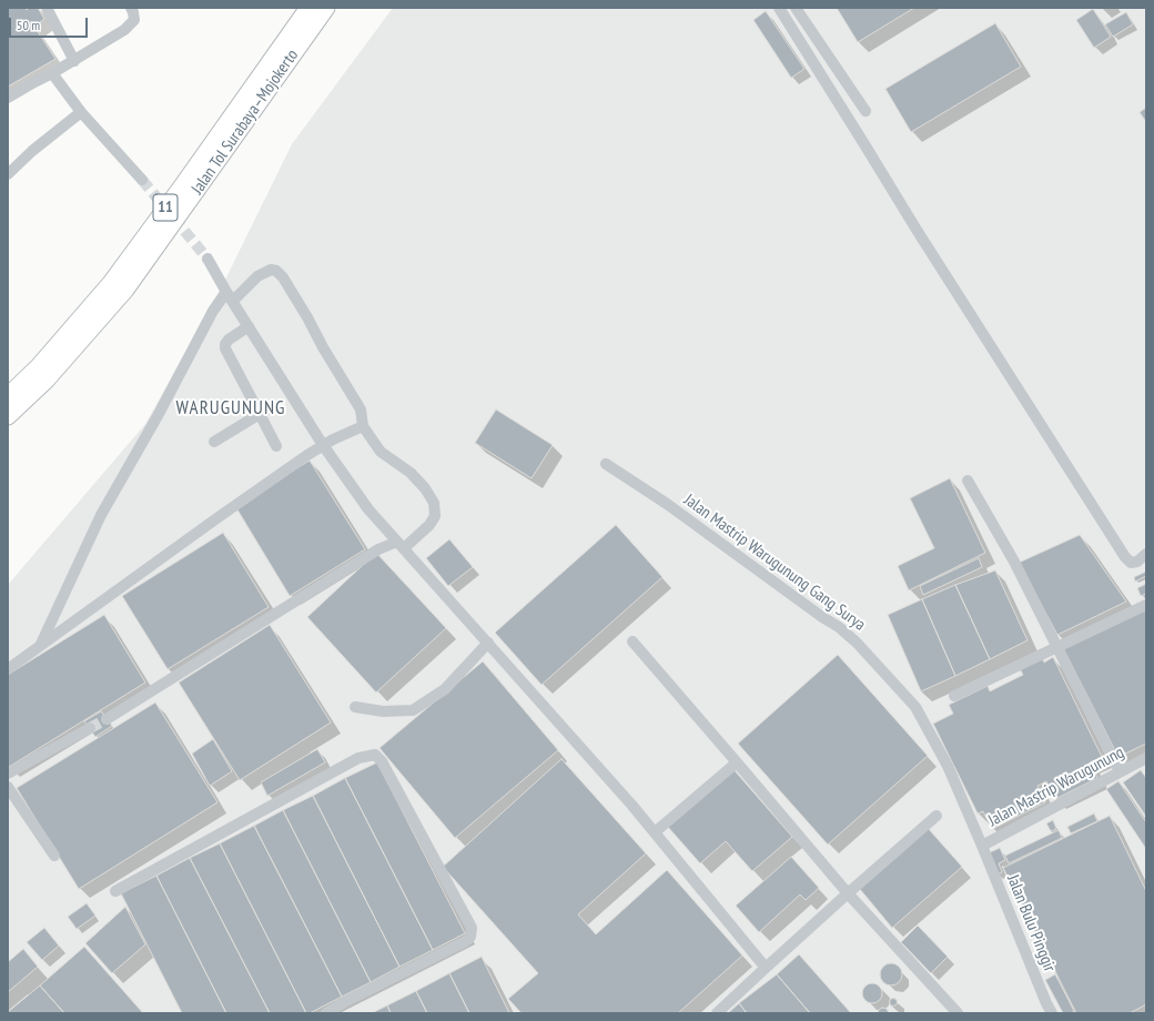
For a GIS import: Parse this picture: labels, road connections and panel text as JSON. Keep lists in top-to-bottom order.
{
  "streets": {
    "highway": ["Jalan Tol Surabaya–Mojokerto", "11"],
    "street": ["Jalan Mastrip Warugunung Gang Surya", "Jalan Mastrip Warugunung", "Jalan Bulu Pinggir"]
  },
  "crossings": [
    ["Jalan Mastrip Warugunung Gang Surya", "Jalan Mastrip Warugunung"],
    ["Jalan Mastrip Warugunung Gang Surya", "Jalan Bulu Pinggir"],
    ["Jalan Mastrip Warugunung", "Jalan Bulu Pinggir"]
  ],
  "districts": ["WARUGUNUNG"],
  "scale_bar": "50 m"
}
